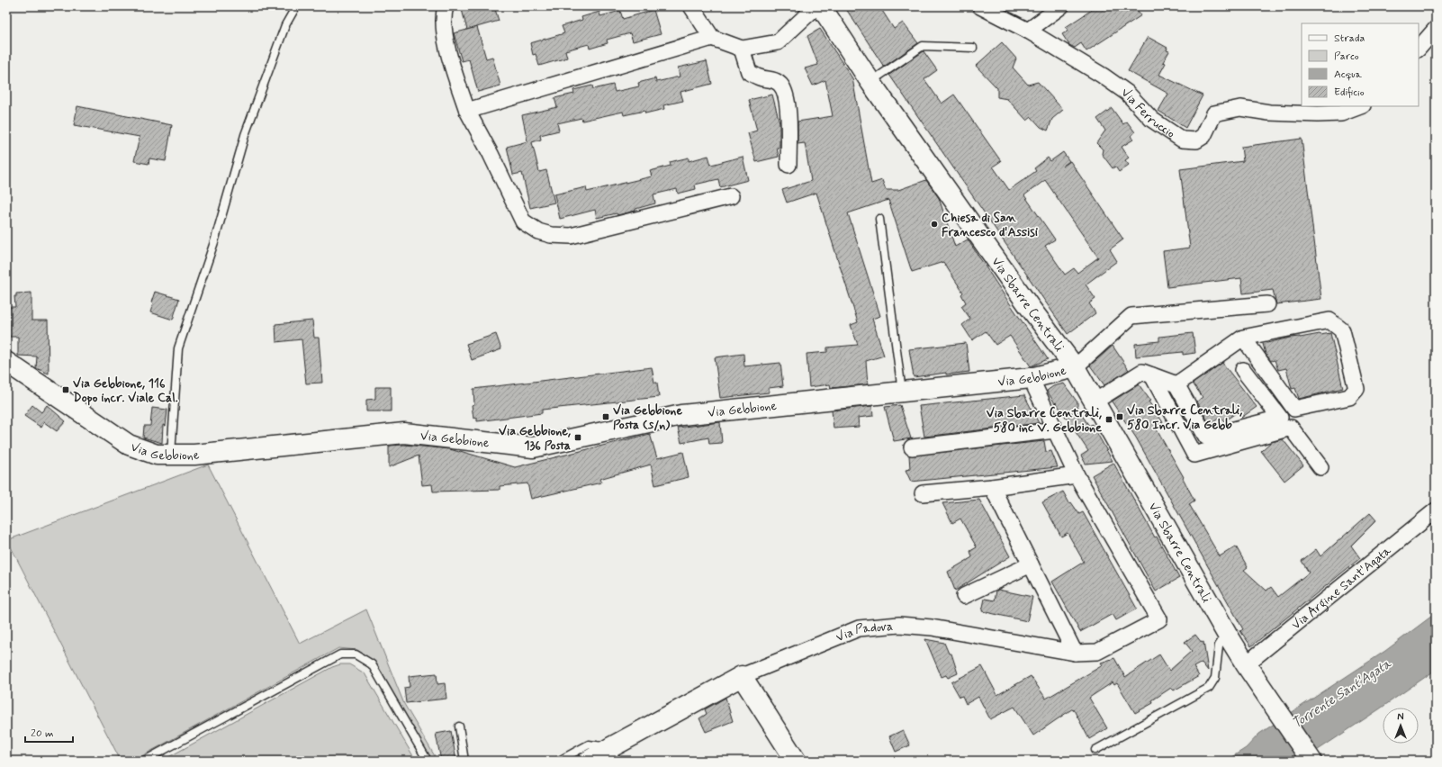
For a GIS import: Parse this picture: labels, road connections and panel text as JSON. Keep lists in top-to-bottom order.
{
  "streets": {
    "street": [
      "Via Ferruccio",
      "Via Sbarre Centrali",
      "Via Gebbione",
      "Via Argine Sant'Agata",
      "Via Padova"
    ]
  },
  "crossings": [
    ["Via Sbarre Centrali", "Via Gebbione"],
    ["Via Sbarre Centrali", "Via Argine Sant'Agata"]
  ],
  "water": ["Torrente Sant'Agata"],
  "places": {
    "other": ["Chiesa di San Francesco d'Assisi"],
    "transit": [
      "Via Gebbione, 116 Dopo incr. Viale Cal.",
      "Via Gebbione Posta (s/n)",
      "Via Sbarre Centrali, 580 Incr. Via Gebb",
      "Via Sbarre Centrali, 580 inc V. Gebbione",
      "Via Gebbione, 136 Posta"
    ]
  },
  "legend": [
    "Strada",
    "Parco",
    "Acqua",
    "Edificio"
  ],
  "scale_bar": "20 m",
  "north": "top"
}
